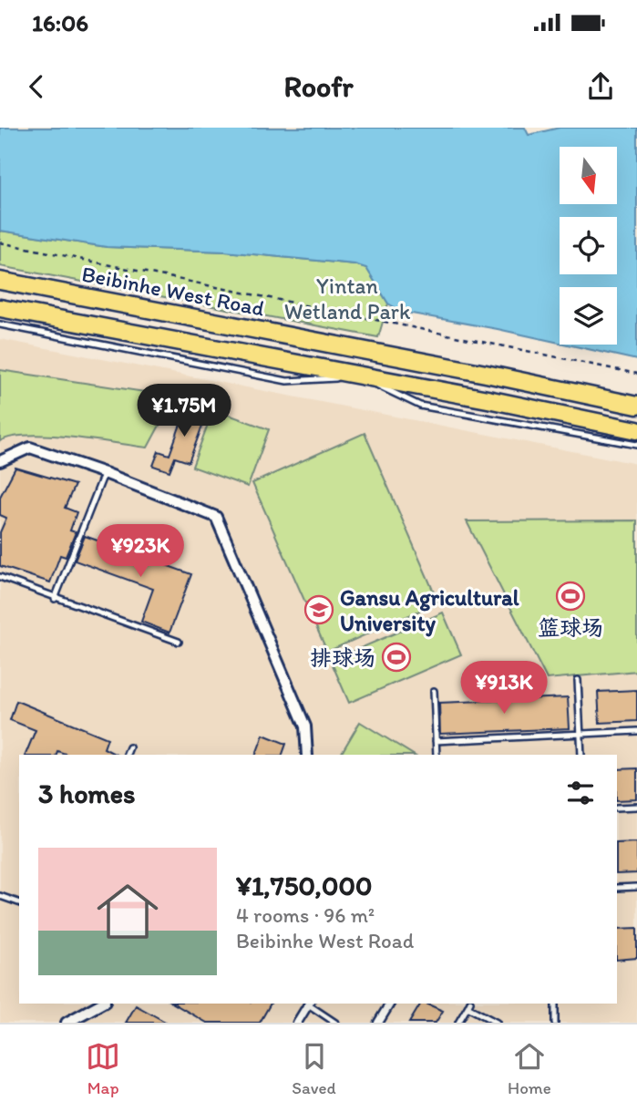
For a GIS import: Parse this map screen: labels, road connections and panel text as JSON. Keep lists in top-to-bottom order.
{
  "streets": {
    "main road": ["Beibinhe West Road"]
  },
  "parks": ["Yintan Wetland Park"],
  "places": {
    "sports": ["篮球场", "排球场"],
    "school or university": ["Gansu Agricultural University"]
  },
  "north": "bottom",
  "page": {
    "status": "16:06",
    "header": "Roofr",
    "price": ["¥1.75M", "¥923K", "¥913K"],
    "heading": "3 homes",
    "list": [
      {
        "name": "¥1,750,000",
        "note": "4 rooms · 96 m² · Beibinhe West Road"
      }
    ],
    "tabs": ["Map", "Saved", "Home"]
  }
}
